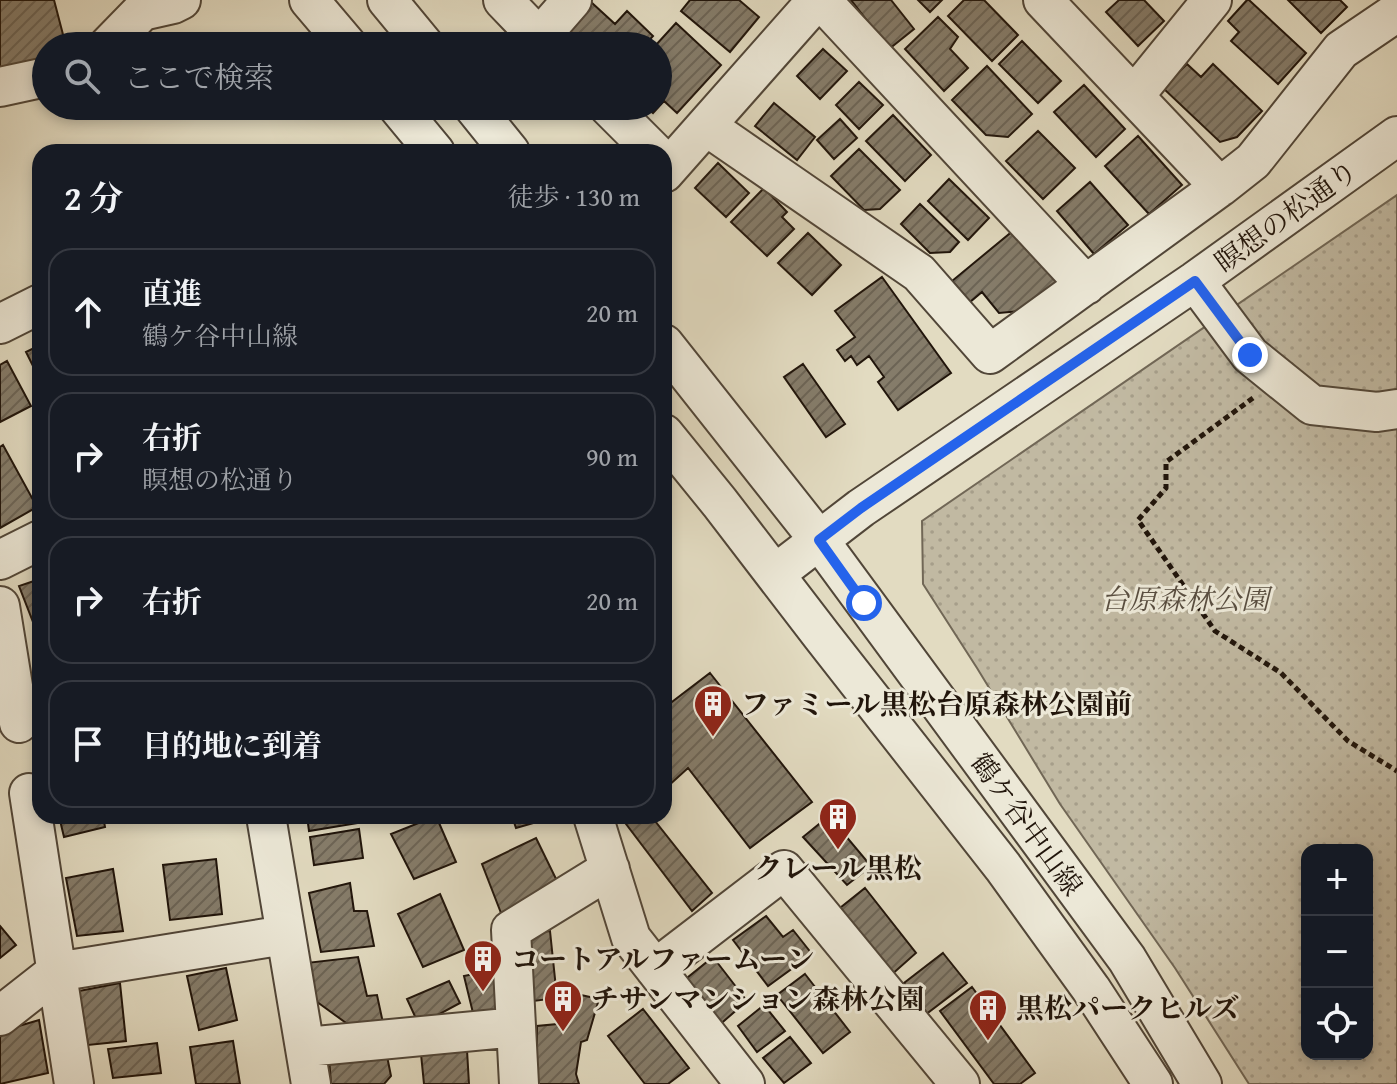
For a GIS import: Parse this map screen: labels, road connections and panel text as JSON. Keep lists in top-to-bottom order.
{
  "streets": {
    "street": ["瞑想の松通り", "鶴ケ谷中山線"]
  },
  "crossings": [
    ["瞑想の松通り", "鶴ケ谷中山線"]
  ],
  "parks": ["台原森林公園"],
  "places": {
    "building": [
      "ファミール黒松台原森林公園前",
      "クレール黒松",
      "コートアルファームーン",
      "チサンマンション森林公園",
      "黒松パークヒルズ"
    ]
  },
  "page": {
    "search": "ここで検索",
    "heading": ["2 分", "徒歩 · 130 m"],
    "list": [
      ["直進", "鶴ケ谷中山線", "20 m"],
      ["右折", "瞑想の松通り", "90 m"],
      ["右折", "20 m"],
      "目的地に到着"
    ],
    "map_buttons": ["+", "−"]
  }
}
